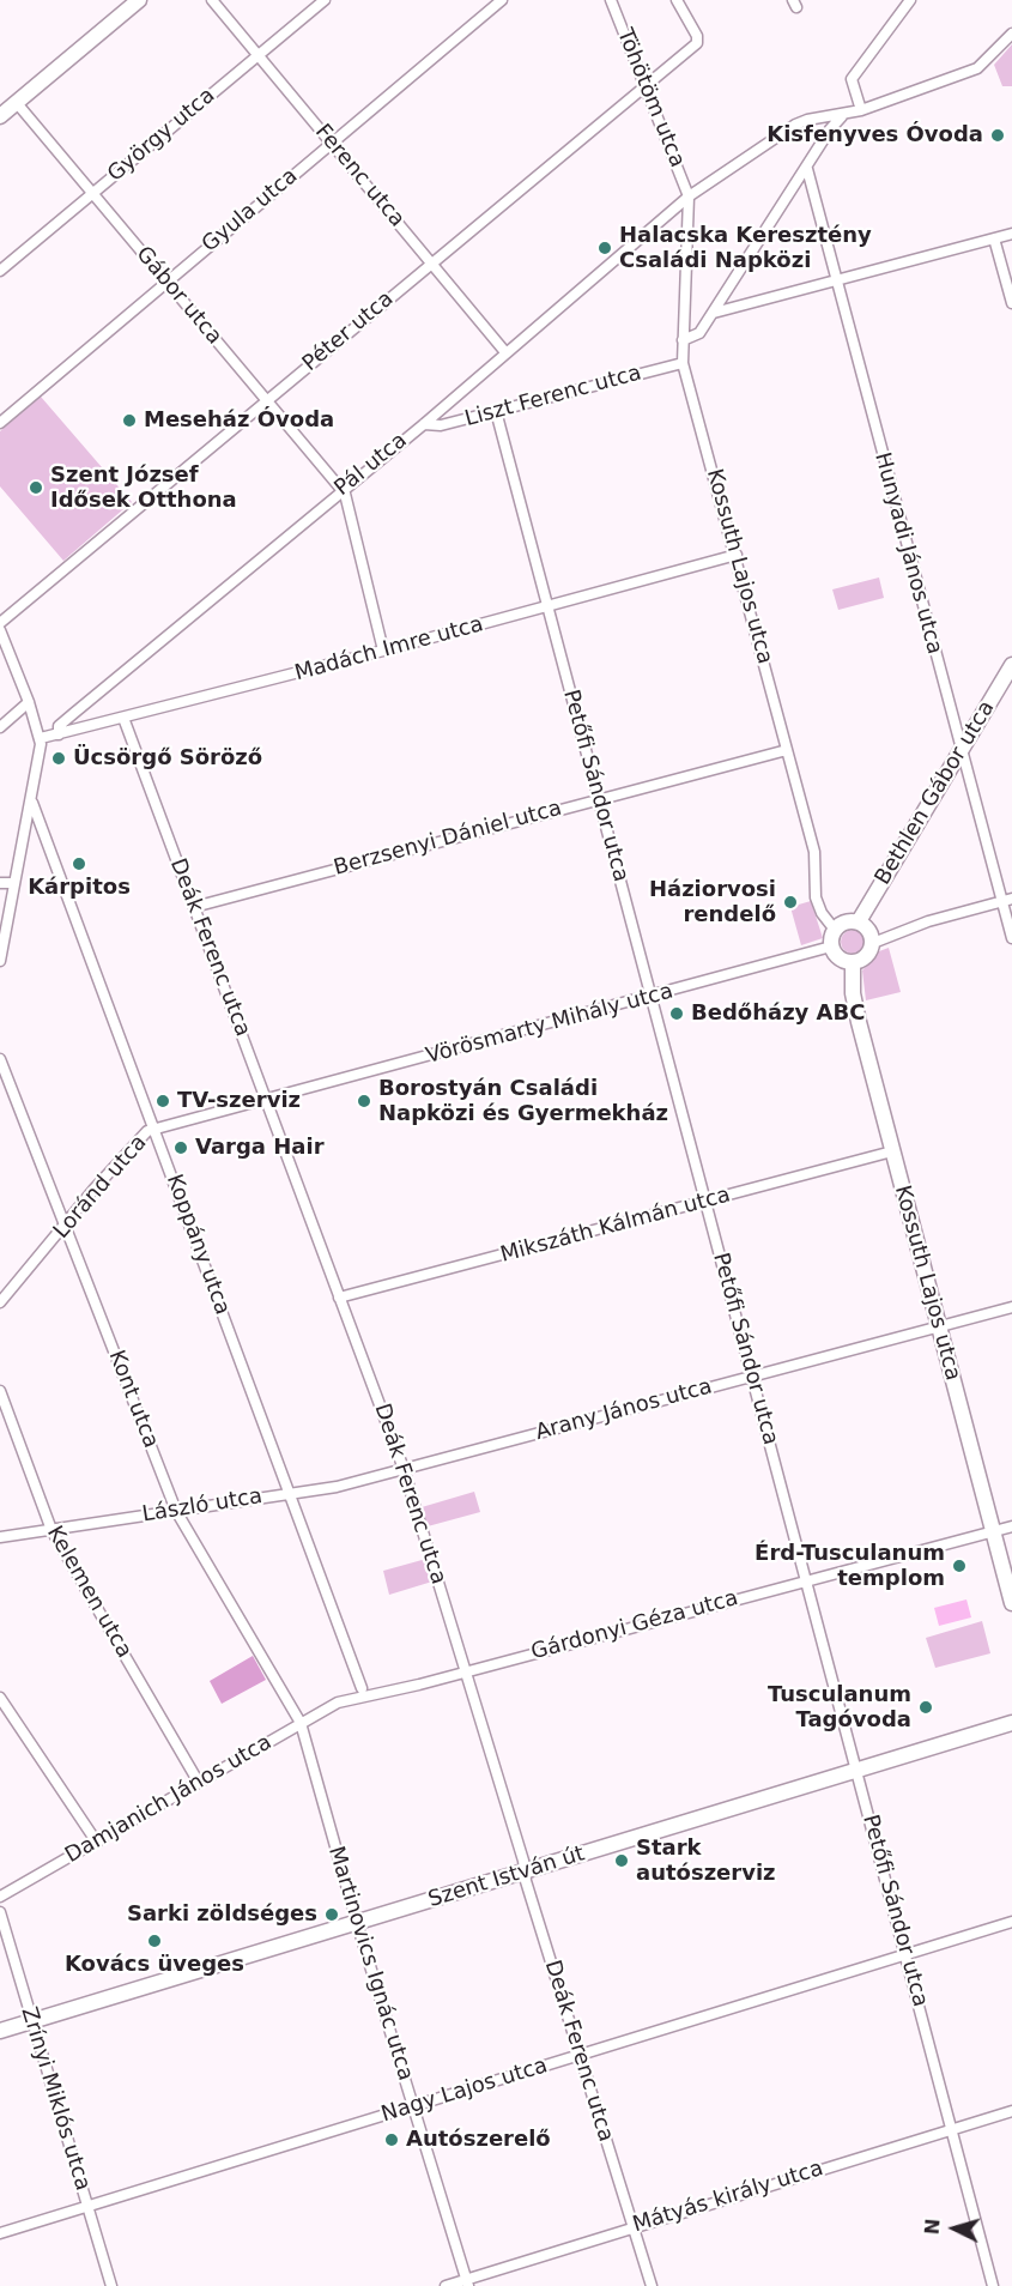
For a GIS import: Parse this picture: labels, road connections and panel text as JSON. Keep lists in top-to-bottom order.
{
  "streets": {
    "street": [
      "Töhötöm utca",
      "György utca",
      "Ferenc utca",
      "Gyula utca",
      "Gábor utca",
      "Péter utca",
      "Liszt Ferenc utca",
      "Pál utca",
      "Hunyadi János utca",
      "Kossuth Lajos utca",
      "Madách Imre utca",
      "Petőfi Sándor utca",
      "Bethlen Gábor utca",
      "Berzsenyi Dániel utca",
      "Deák Ferenc utca",
      "Vörösmarty Mihály utca",
      "Loránd utca",
      "Mikszáth Kálmán utca",
      "Koppány utca",
      "Kont utca",
      "Arany János utca",
      "László utca",
      "Kelemen utca",
      "Gárdonyi Géza utca",
      "Damjanich János utca",
      "Szent István út",
      "Martinovics Ignác utca",
      "Nagy Lajos utca",
      "Zrínyi Miklós utca",
      "Mátyás király utca"
    ]
  },
  "crossings": [
    ["Töhötöm utca", "Péter utca"],
    ["Töhötöm utca", "Pál utca"],
    ["Töhötöm utca", "Kossuth Lajos utca"],
    ["György utca", "Ferenc utca"],
    ["György utca", "Gábor utca"],
    ["Ferenc utca", "Gyula utca"],
    ["Ferenc utca", "Péter utca"],
    ["Ferenc utca", "Pál utca"],
    ["Gyula utca", "Gábor utca"],
    ["Gábor utca", "Péter utca"],
    ["Gábor utca", "Pál utca"],
    ["Gábor utca", "Madách Imre utca"],
    ["Liszt Ferenc utca", "Pál utca"],
    ["Liszt Ferenc utca", "Kossuth Lajos utca"],
    ["Liszt Ferenc utca", "Petőfi Sándor utca"],
    ["Pál utca", "Kossuth Lajos utca"],
    ["Pál utca", "Madách Imre utca"],
    ["Hunyadi János utca", "Bethlen Gábor utca"],
    ["Kossuth Lajos utca", "Madách Imre utca"],
    ["Kossuth Lajos utca", "Bethlen Gábor utca"],
    ["Kossuth Lajos utca", "Berzsenyi Dániel utca"],
    ["Kossuth Lajos utca", "Vörösmarty Mihály utca"],
    ["Kossuth Lajos utca", "Mikszáth Kálmán utca"],
    ["Kossuth Lajos utca", "Arany János utca"],
    ["Kossuth Lajos utca", "Gárdonyi Géza utca"],
    ["Madách Imre utca", "Petőfi Sándor utca"],
    ["Madách Imre utca", "Deák Ferenc utca"],
    ["Petőfi Sándor utca", "Berzsenyi Dániel utca"],
    ["Petőfi Sándor utca", "Vörösmarty Mihály utca"],
    ["Petőfi Sándor utca", "Mikszáth Kálmán utca"],
    ["Petőfi Sándor utca", "Arany János utca"],
    ["Petőfi Sándor utca", "Gárdonyi Géza utca"],
    ["Petőfi Sándor utca", "Szent István út"],
    ["Petőfi Sándor utca", "Nagy Lajos utca"],
    ["Petőfi Sándor utca", "Mátyás király utca"],
    ["Bethlen Gábor utca", "Vörösmarty Mihály utca"],
    ["Berzsenyi Dániel utca", "Deák Ferenc utca"],
    ["Deák Ferenc utca", "Vörösmarty Mihály utca"],
    ["Deák Ferenc utca", "Loránd utca"],
    ["Deák Ferenc utca", "Mikszáth Kálmán utca"],
    ["Deák Ferenc utca", "Arany János utca"],
    ["Deák Ferenc utca", "László utca"],
    ["Deák Ferenc utca", "Gárdonyi Géza utca"],
    ["Deák Ferenc utca", "Damjanich János utca"],
    ["Deák Ferenc utca", "Szent István út"],
    ["Deák Ferenc utca", "Nagy Lajos utca"],
    ["Deák Ferenc utca", "Mátyás király utca"],
    ["Vörösmarty Mihály utca", "Loránd utca"],
    ["Loránd utca", "Koppány utca"],
    ["Loránd utca", "Kont utca"],
    ["Koppány utca", "László utca"],
    ["Koppány utca", "Damjanich János utca"],
    ["Kont utca", "László utca"],
    ["Kont utca", "Damjanich János utca"],
    ["Kont utca", "Martinovics Ignác utca"],
    ["Arany János utca", "László utca"],
    ["László utca", "Kelemen utca"],
    ["Kelemen utca", "Damjanich János utca"],
    ["Gárdonyi Géza utca", "Damjanich János utca"],
    ["Damjanich János utca", "Martinovics Ignác utca"],
    ["Szent István út", "Martinovics Ignác utca"],
    ["Szent István út", "Zrínyi Miklós utca"],
    ["Martinovics Ignác utca", "Nagy Lajos utca"],
    ["Martinovics Ignác utca", "Mátyás király utca"],
    ["Nagy Lajos utca", "Zrínyi Miklós utca"]
  ],
  "places": [
    "Kisfenyves Óvoda",
    "Halacska Keresztény Családi Napközi",
    "Meseház Óvoda",
    "Szent József Idősek Otthona",
    "Ücsörgő Söröző",
    "Kárpitos",
    "Háziorvosi rendelő",
    "Bedőházy ABC",
    "TV-szerviz",
    "Borostyán Családi Napközi és Gyermekház",
    "Varga Hair",
    "Érd-Tusculanum templom",
    "Tusculanum Tagóvoda",
    "Stark autószerviz",
    "Sarki zöldséges",
    "Kovács üveges",
    "Autószerelő"
  ],
  "north": "left"
}
